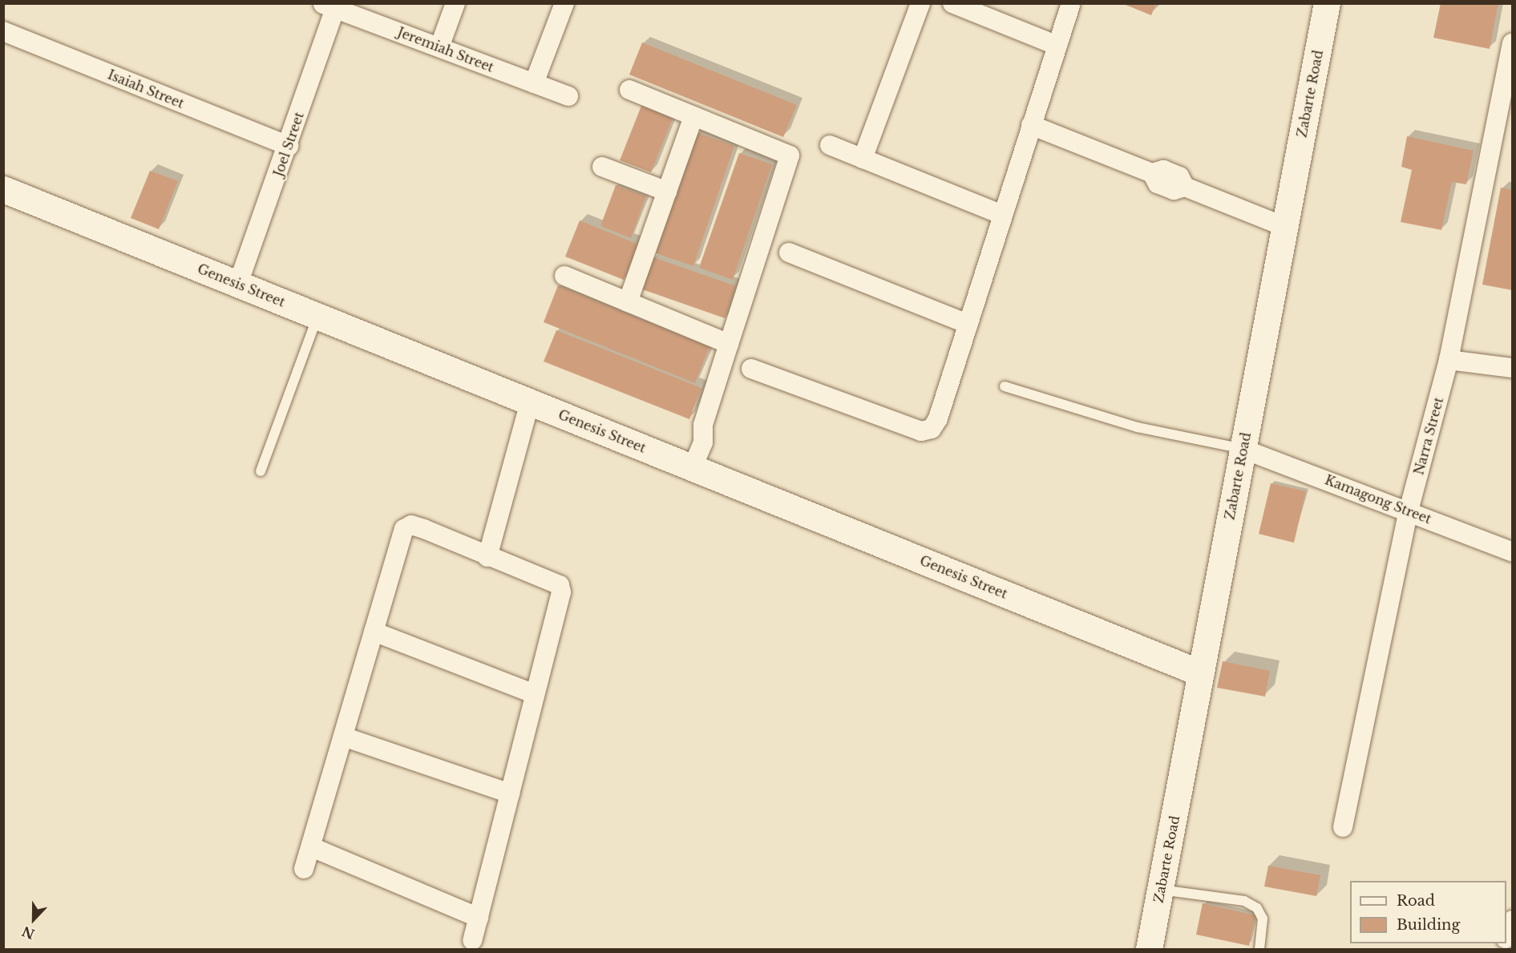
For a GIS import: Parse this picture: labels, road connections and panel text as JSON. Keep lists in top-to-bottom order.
{
  "streets": {
    "street": [
      "Jeremiah Street",
      "Isaiah Street",
      "Zabarte Road",
      "Joel Street",
      "Genesis Street",
      "Narra Street",
      "Kamagong Street"
    ]
  },
  "crossings": [
    ["Jeremiah Street", "Joel Street"],
    ["Isaiah Street", "Joel Street"],
    ["Zabarte Road", "Genesis Street"],
    ["Zabarte Road", "Kamagong Street"],
    ["Joel Street", "Genesis Street"],
    ["Narra Street", "Kamagong Street"]
  ],
  "legend": ["Road", "Building"],
  "north": "bottom"
}
